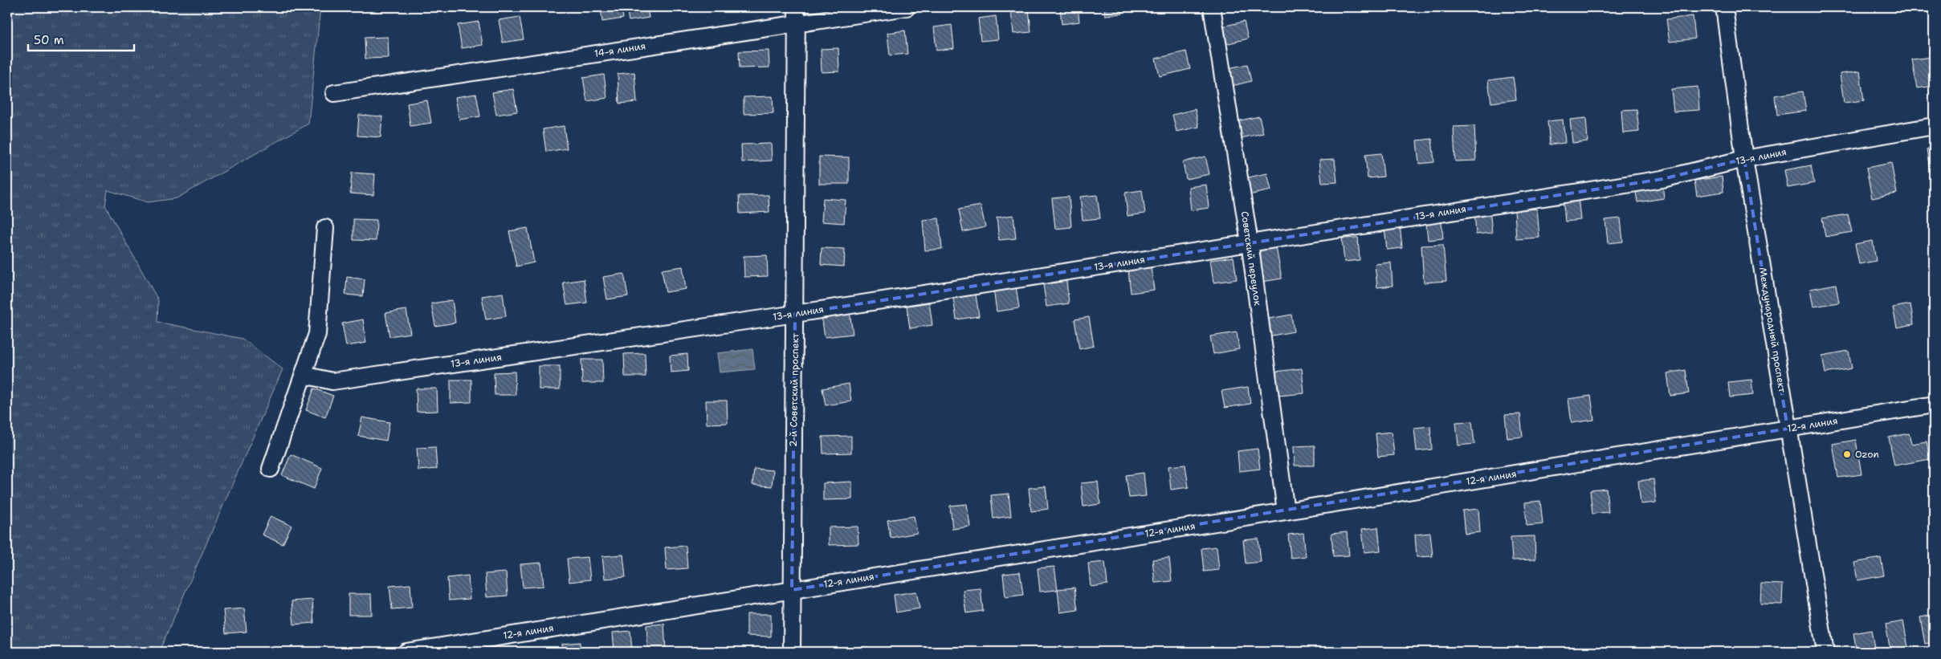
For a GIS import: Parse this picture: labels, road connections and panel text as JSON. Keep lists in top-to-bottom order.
{
  "streets": {
    "street": [
      "14-я линия",
      "13-я линия",
      "Советский переулок",
      "Международный проспект",
      "2-й Советский проспект",
      "12-я линия"
    ]
  },
  "crossings": [
    ["14-я линия", "2-й Советский проспект"],
    ["13-я линия", "Советский переулок"],
    ["13-я линия", "Международный проспект"],
    ["13-я линия", "2-й Советский проспект"],
    ["Советский переулок", "12-я линия"],
    ["Международный проспект", "12-я линия"],
    ["2-й Советский проспект", "12-я линия"]
  ],
  "places": ["Ozon"],
  "scale_bar": "50 m"
}
